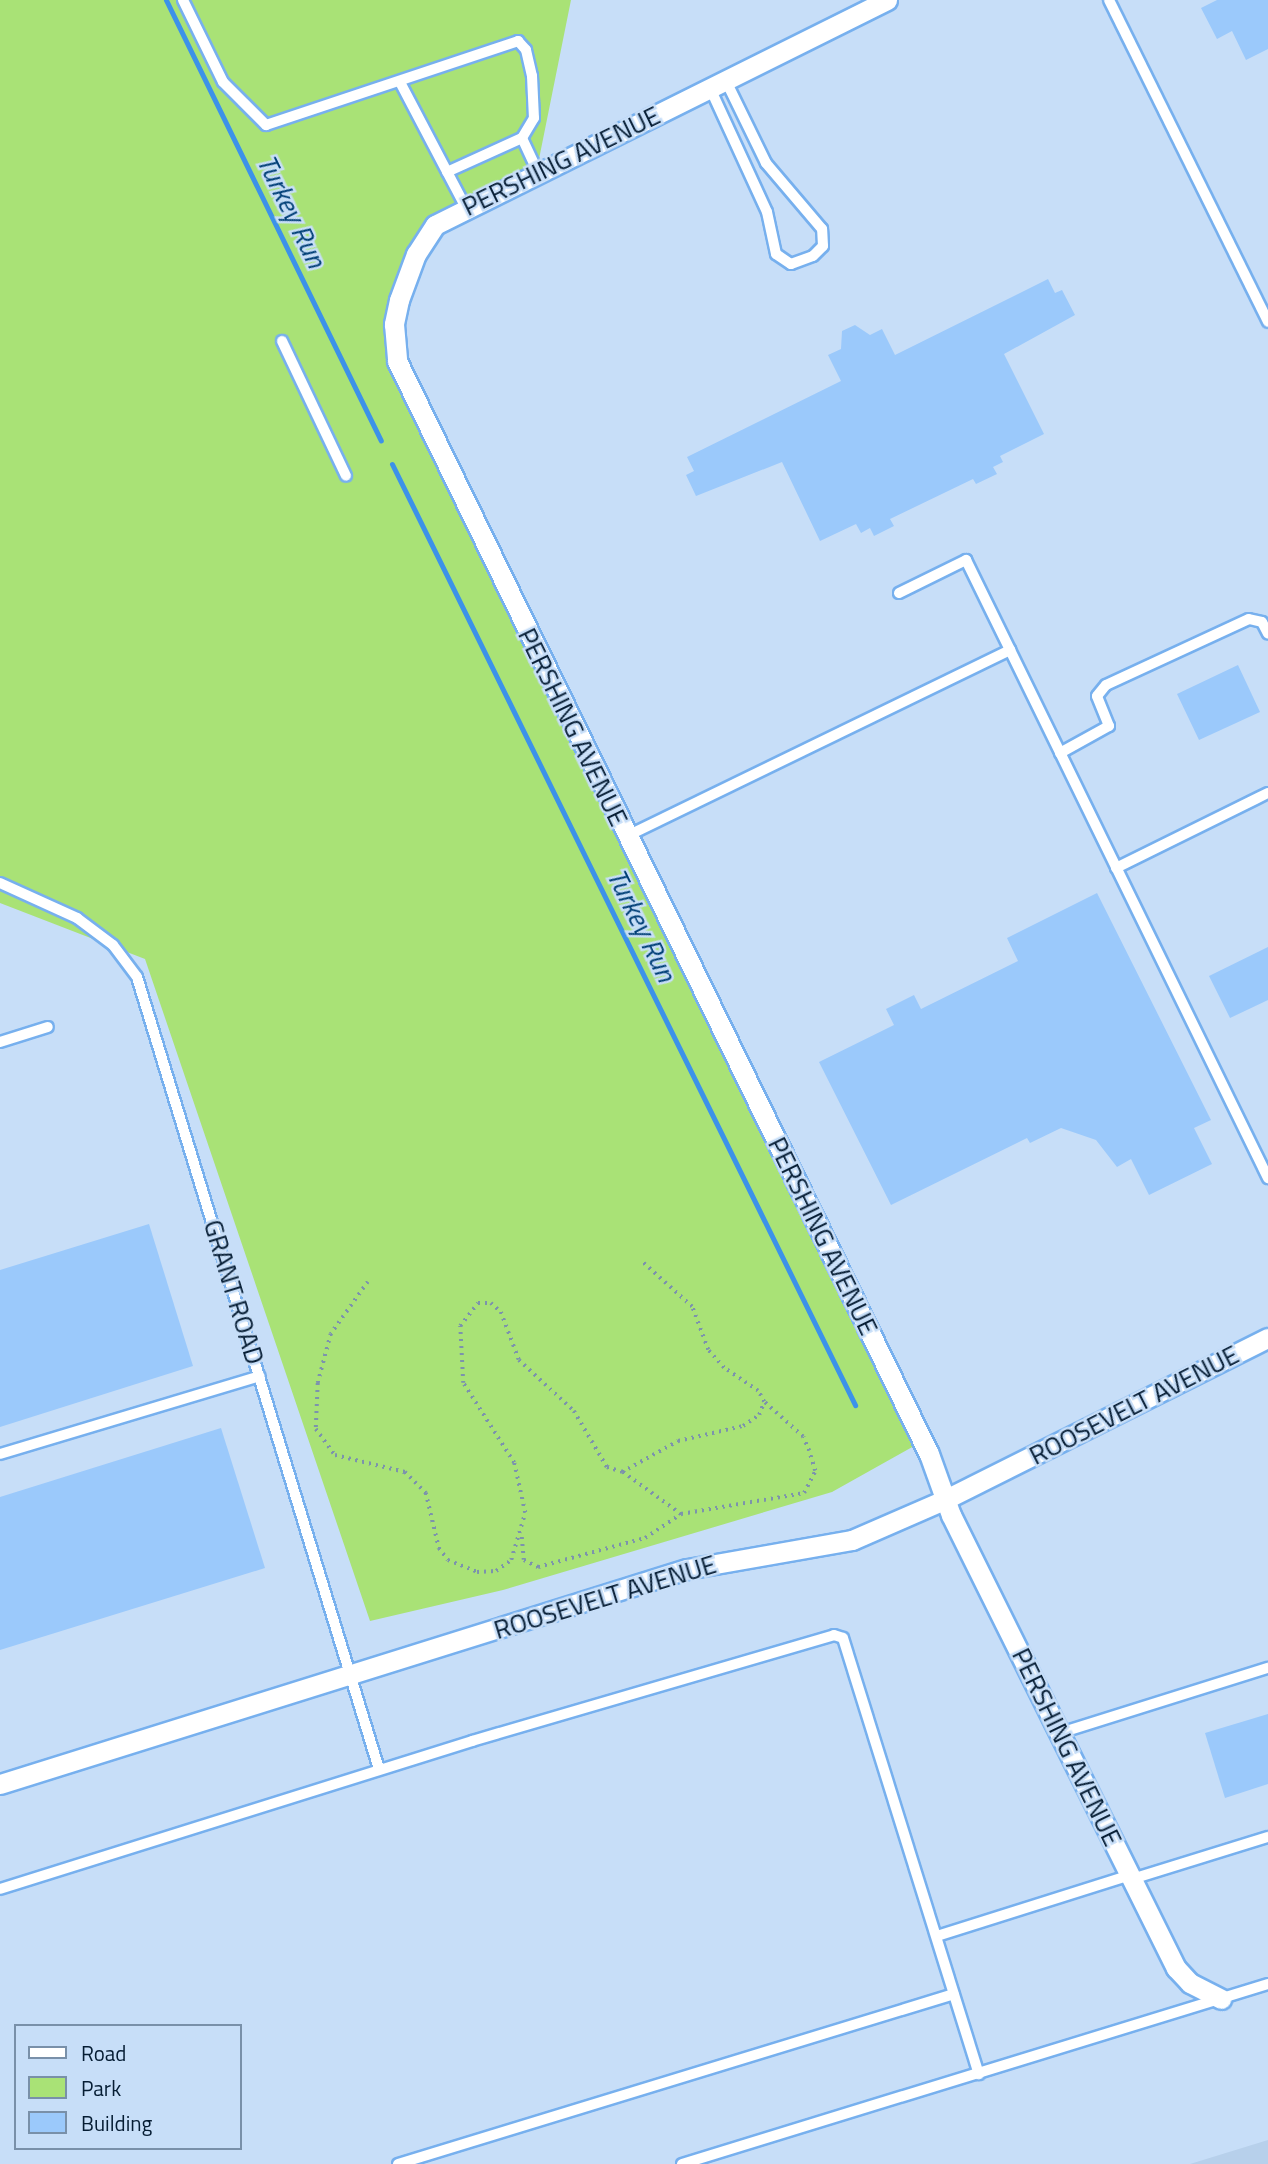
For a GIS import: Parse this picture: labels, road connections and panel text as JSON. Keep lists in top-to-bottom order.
{
  "streets": {
    "street": ["PERSHING AVENUE", "ROOSEVELT AVENUE"],
    "lane": ["GRANT ROAD"]
  },
  "crossings": [
    ["PERSHING AVENUE", "ROOSEVELT AVENUE"],
    ["GRANT ROAD", "ROOSEVELT AVENUE"]
  ],
  "water": ["Turkey Run"],
  "legend": ["Road", "Park", "Building"]
}
